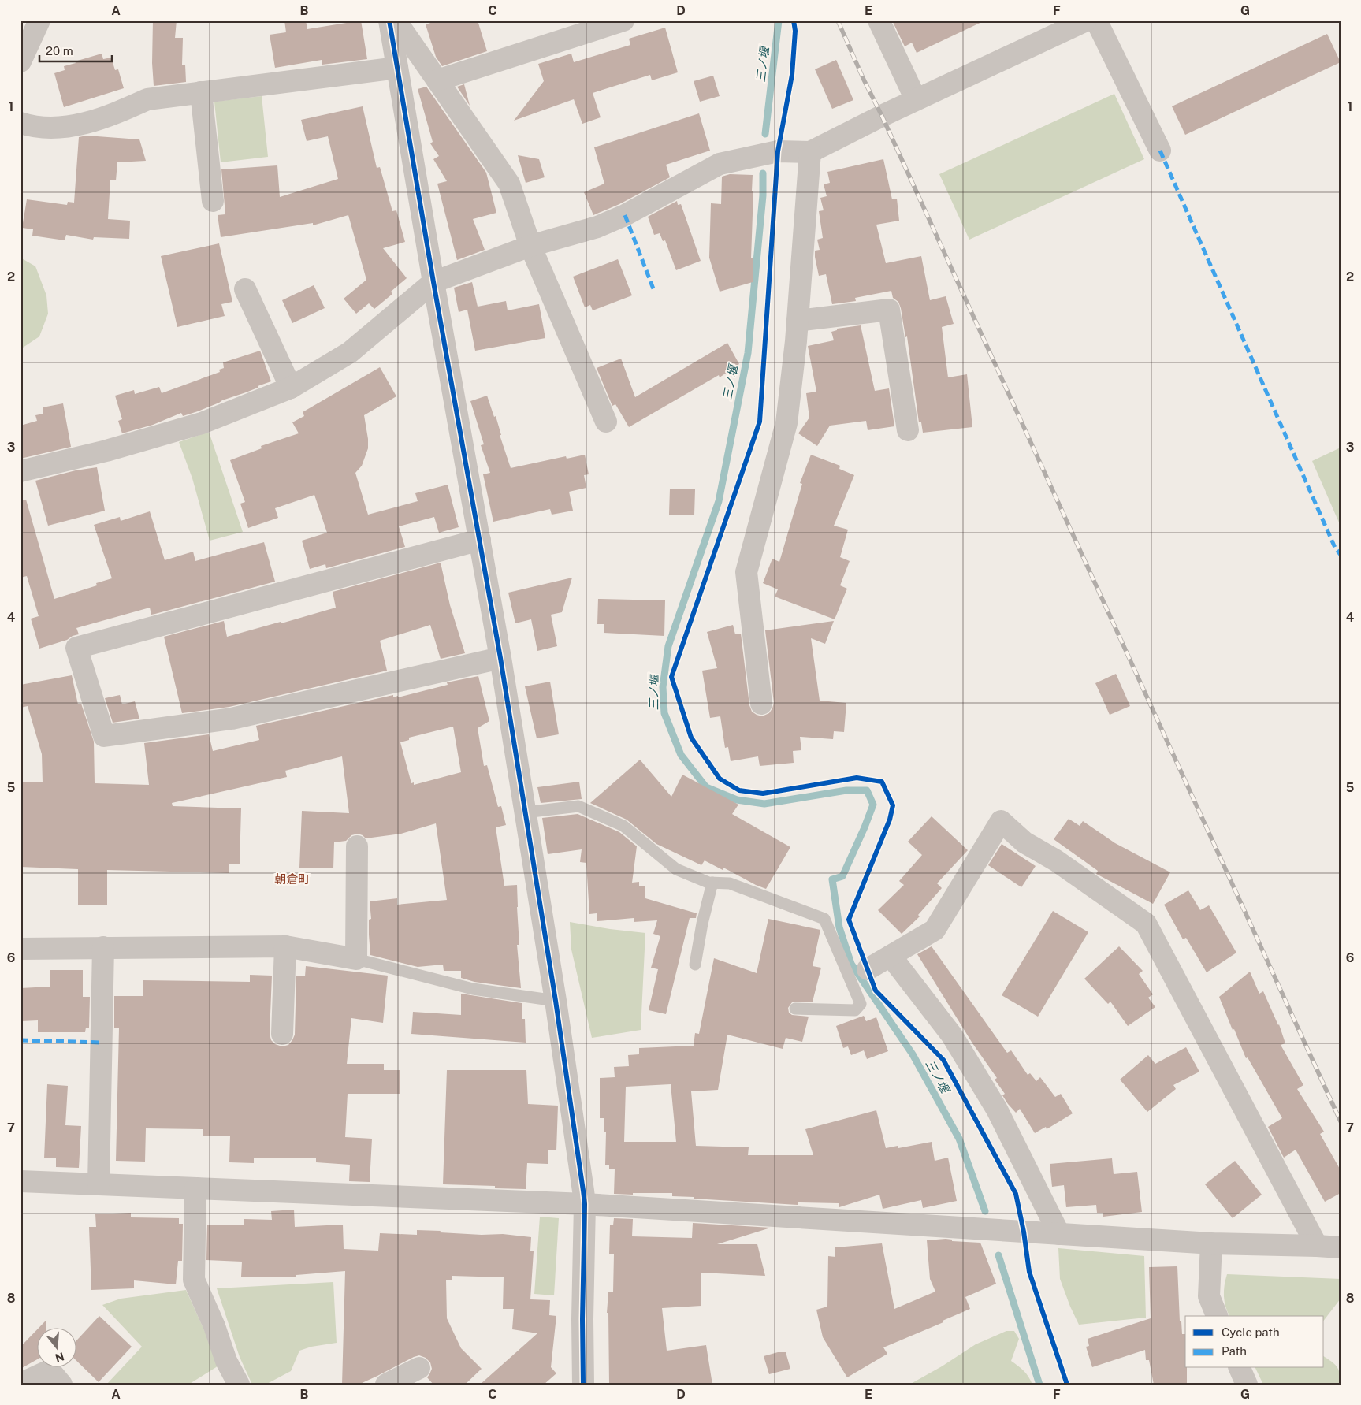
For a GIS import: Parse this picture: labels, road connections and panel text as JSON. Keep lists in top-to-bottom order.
{
  "districts": ["朝倉町"],
  "water": ["三ノ堰"],
  "legend": ["Cycle path", "Path"],
  "scale_bar": "20 m",
  "north": "bottom",
  "grid": {
    "columns": [
      "A",
      "B",
      "C",
      "D",
      "E",
      "F",
      "G"
    ],
    "rows": [
      "1",
      "2",
      "3",
      "4",
      "5",
      "6",
      "7",
      "8"
    ]
  }
}
